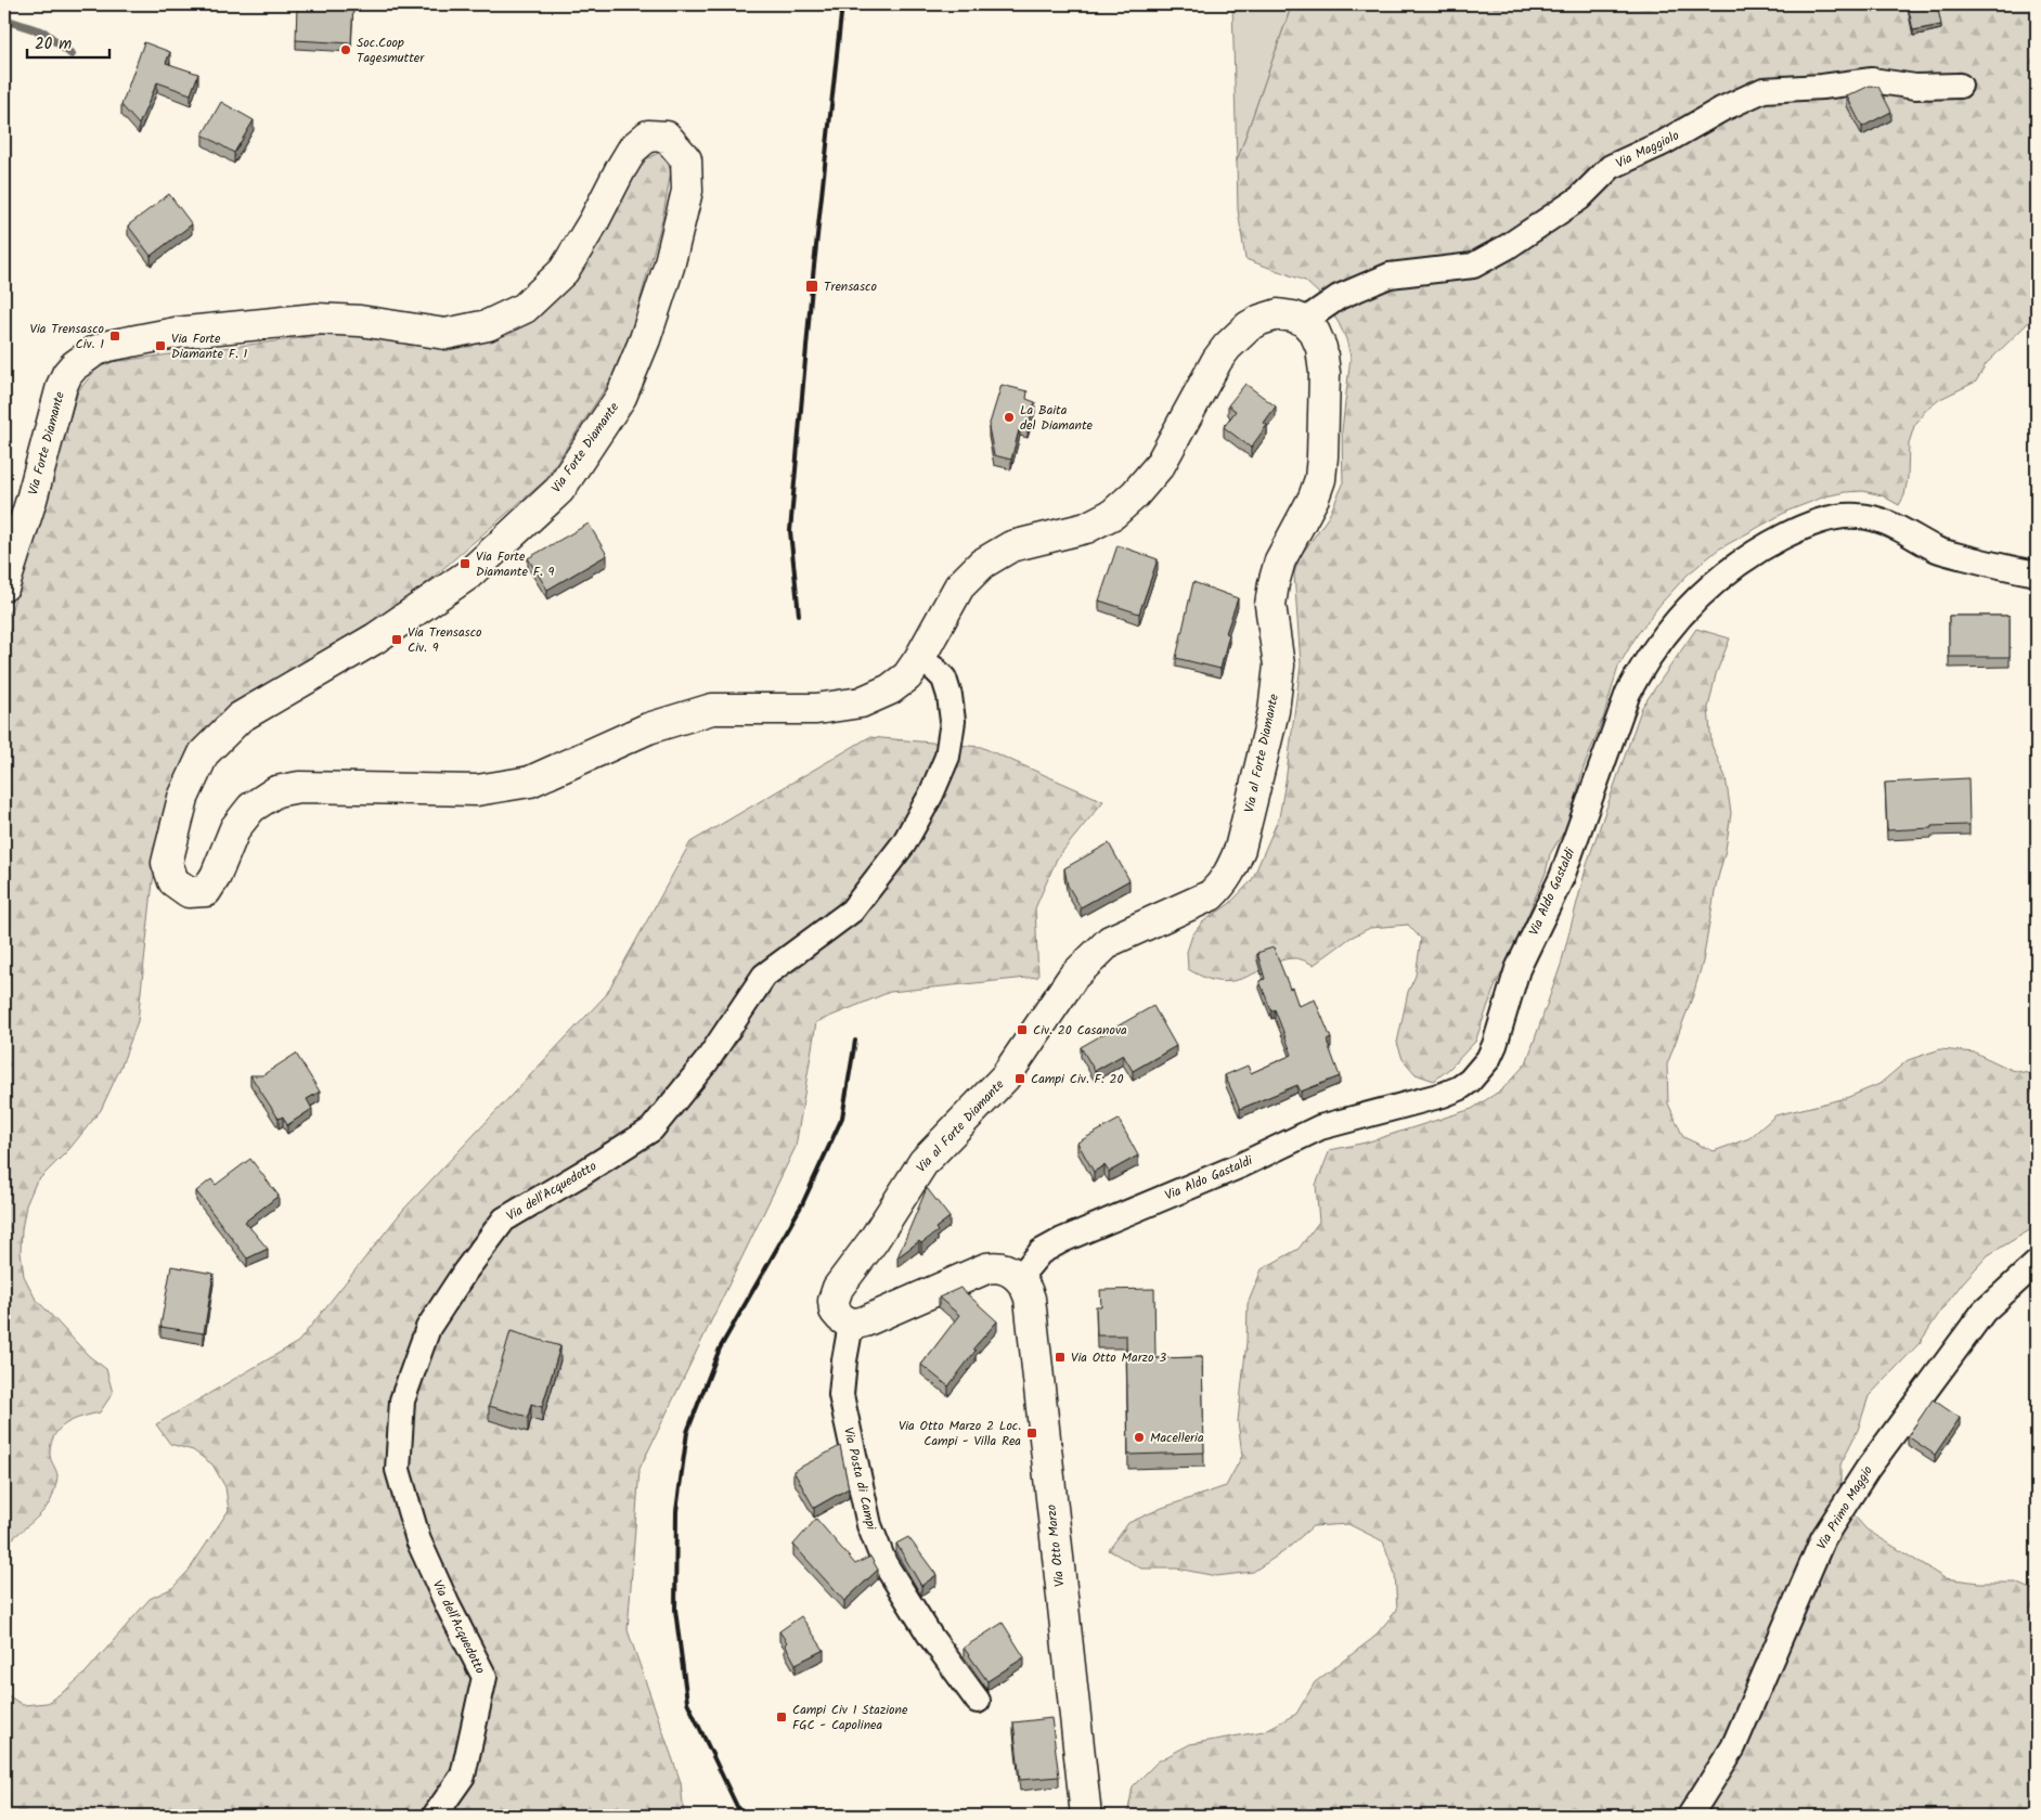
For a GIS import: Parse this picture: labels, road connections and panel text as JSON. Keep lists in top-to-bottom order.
{
  "streets": {
    "main road": ["Via Forte Diamante", "Via al Forte Diamante", "Via Otto Marzo"],
    "street": [
      "Via Maggiolo",
      "Via Aldo Gastaldi",
      "Via dell'Acquedotto",
      "Via Posta di Campi",
      "Via Primo Maggio"
    ]
  },
  "crossings": [
    ["Via Maggiolo", "Via al Forte Diamante"],
    ["Via Forte Diamante", "Via dell'Acquedotto"],
    ["Via al Forte Diamante", "Via Posta di Campi"],
    ["Via Aldo Gastaldi", "Via Otto Marzo"]
  ],
  "places": {
    "other": ["Soc.Coop Tagesmutter", "La Baita del Diamante", "Macelleria"],
    "transit": [
      "Trensasco",
      "Via Trensasco Civ. 1",
      "Via Forte Diamante F. 1",
      "Via Forte Diamante F. 9",
      "Via Trensasco Civ. 9",
      "Civ. 20 Casanova",
      "Campi Civ. F. 20",
      "Via Otto Marzo 3",
      "Via Otto Marzo 2 Loc. Campi - Villa Rea",
      "Campi Civ 1 Stazione FGC - Capolinea"
    ]
  },
  "scale_bar": "20 m"
}
